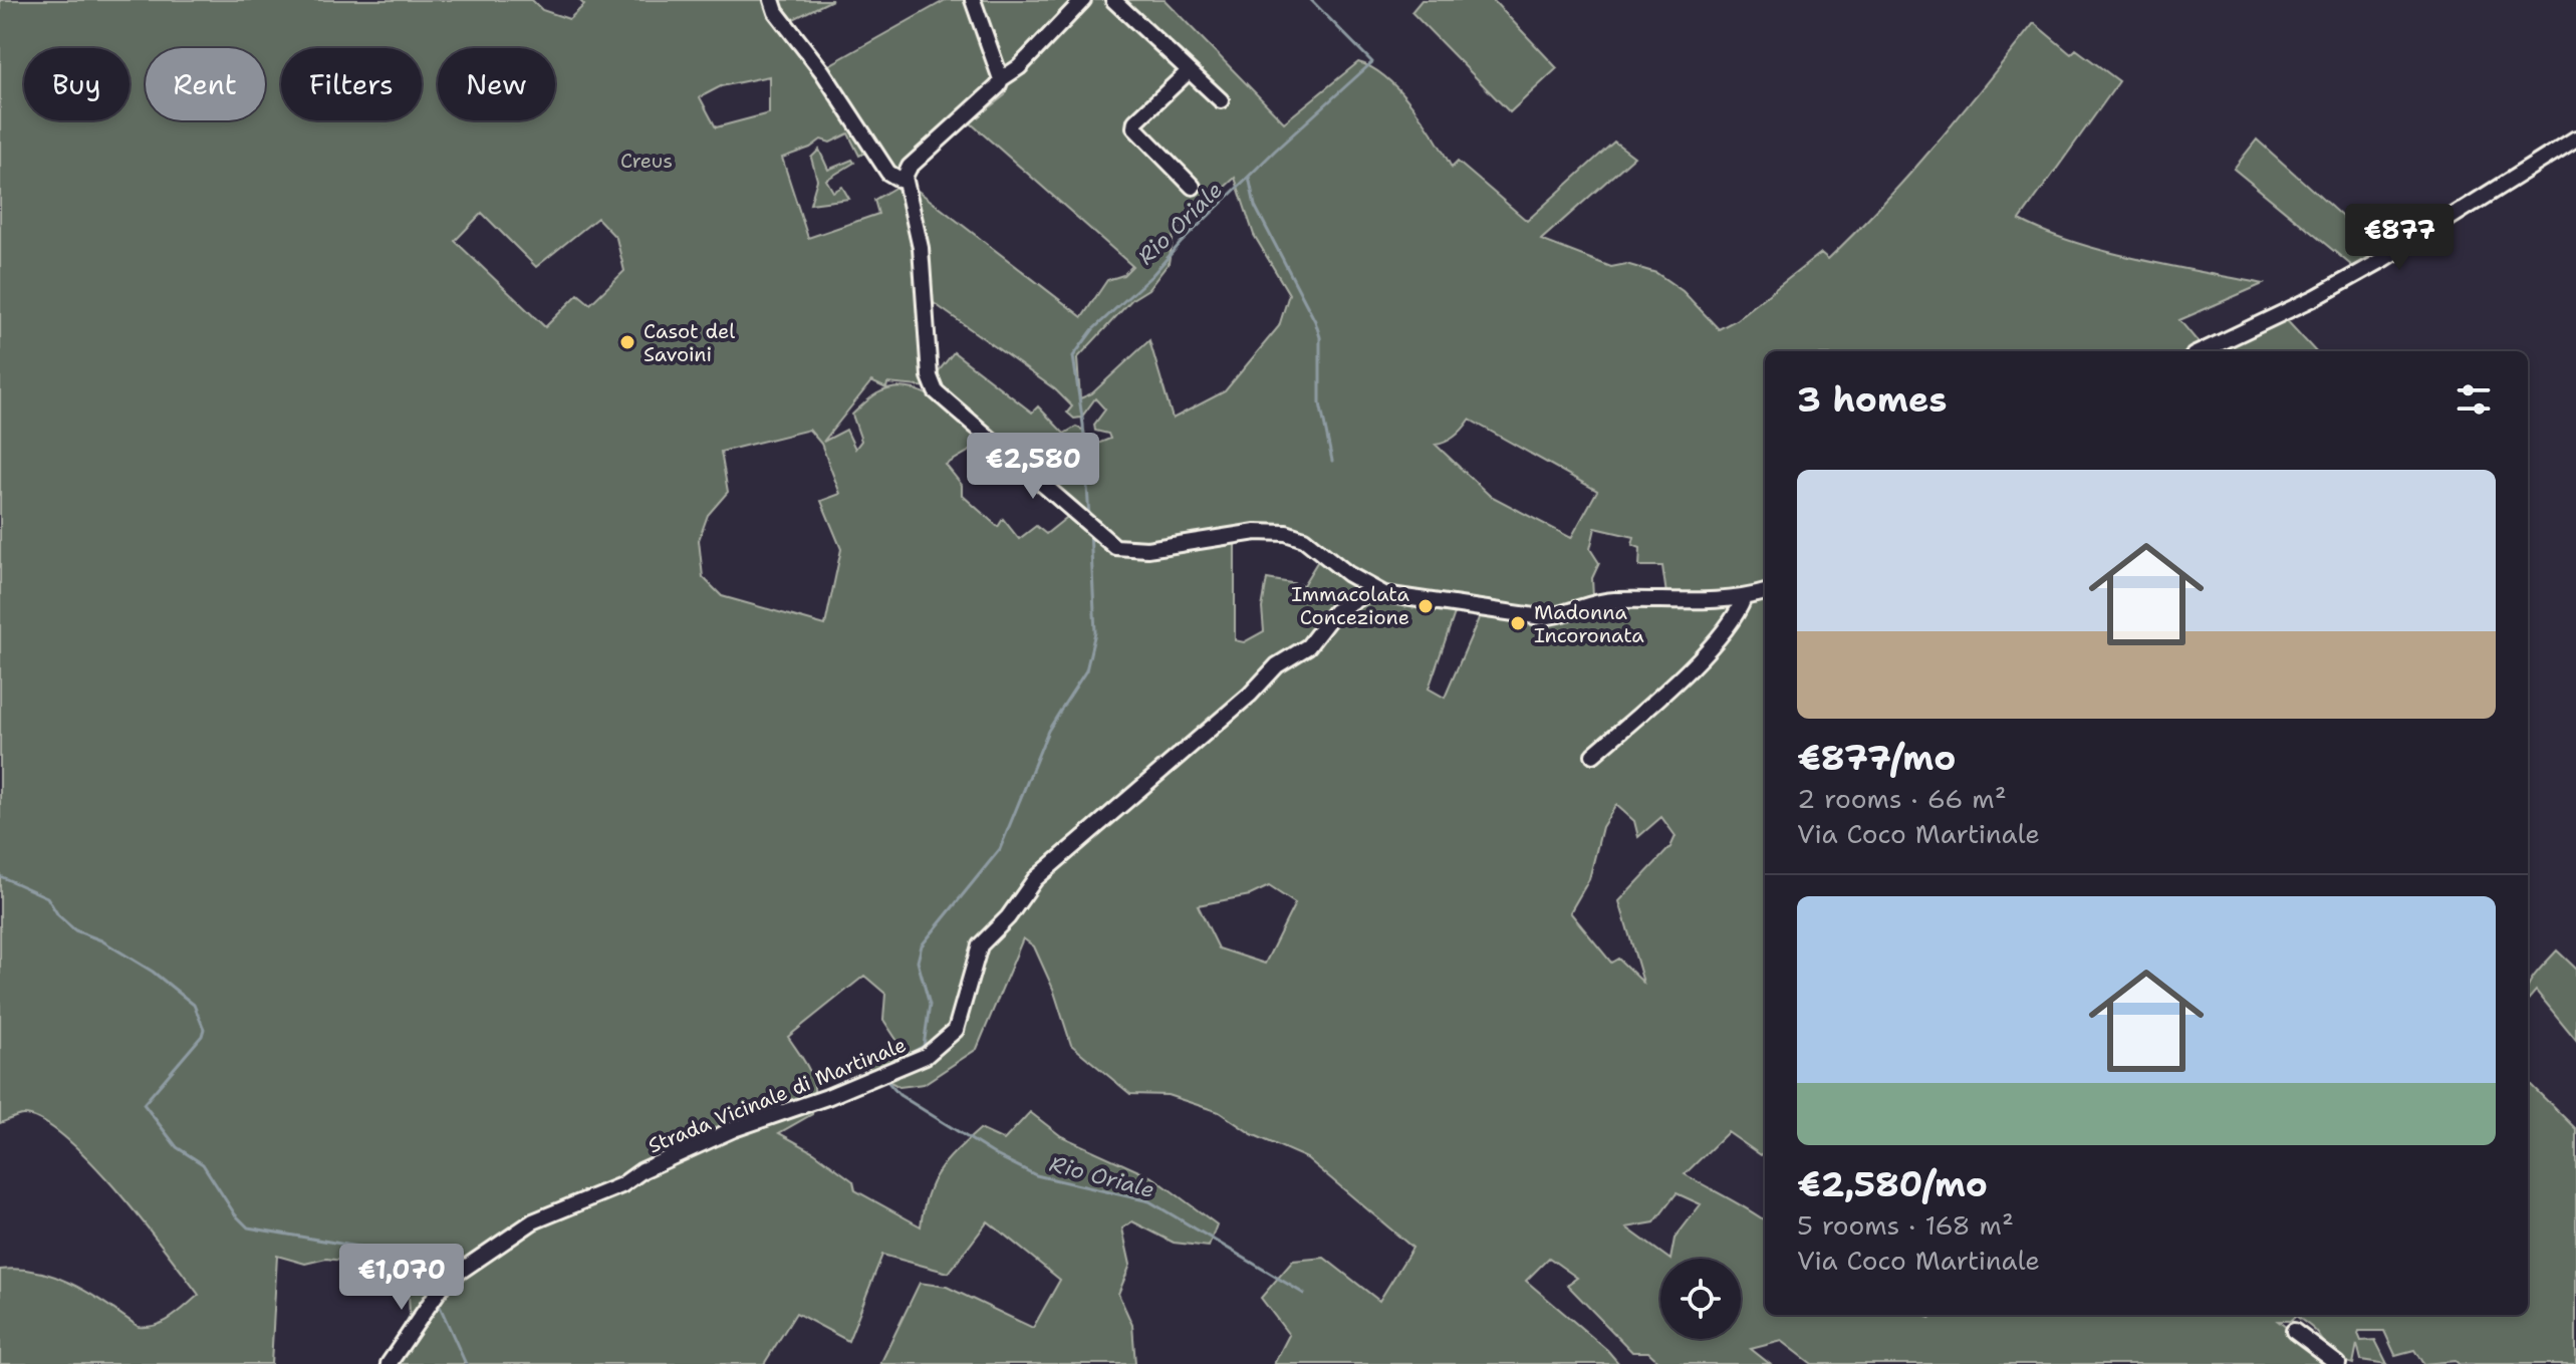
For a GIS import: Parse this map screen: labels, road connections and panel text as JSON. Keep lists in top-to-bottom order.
{
  "streets": {
    "street": ["Strada Vicinale di Martinale"]
  },
  "water": ["Rio Oriale"],
  "parks": ["Creus"],
  "places": ["Casot del Savoini", "Immacolata Concezione", "Madonna Incoronata"],
  "page": {
    "chip": [
      "Buy",
      "Rent",
      "Filters",
      "New"
    ],
    "price": ["€877", "€2,580", "€1,070"],
    "heading": "3 homes",
    "list": [
      {
        "name": "€877/mo",
        "note": "2 rooms · 66 m² · Via Coco Martinale"
      },
      {
        "name": "€2,580/mo",
        "note": "5 rooms · 168 m² · Via Coco Martinale"
      }
    ]
  }
}
